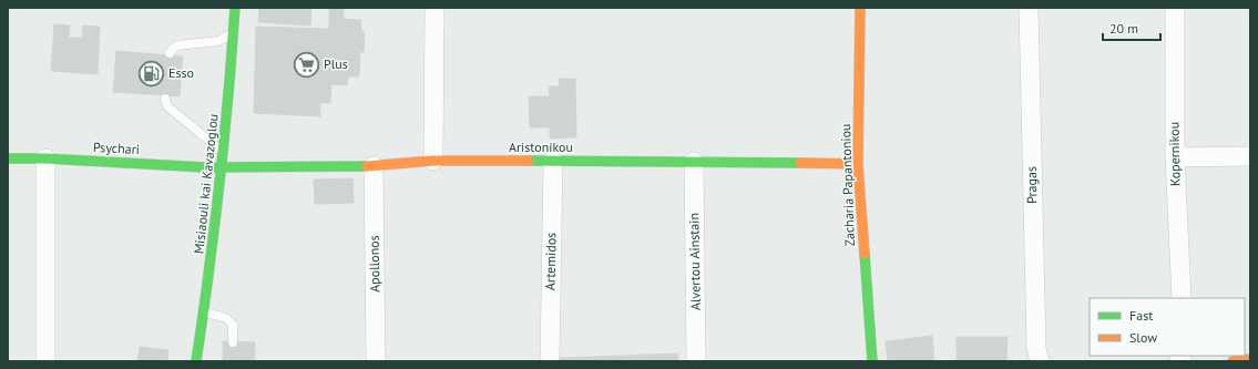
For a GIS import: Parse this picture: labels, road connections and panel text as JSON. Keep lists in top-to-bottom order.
{
  "streets": {
    "street": [
      "Aristonikou",
      "Psychari",
      "Kopernikou",
      "Misiaouli kai Kavazoglou",
      "Zacharia Papantoniou",
      "Pragas",
      "Artemidos",
      "Alvertou Ainstain",
      "Apollonos"
    ]
  },
  "crossings": [
    ["Aristonikou", "Psychari"],
    ["Aristonikou", "Misiaouli kai Kavazoglou"],
    ["Aristonikou", "Zacharia Papantoniou"],
    ["Aristonikou", "Artemidos"],
    ["Aristonikou", "Alvertou Ainstain"],
    ["Aristonikou", "Apollonos"],
    ["Psychari", "Misiaouli kai Kavazoglou"]
  ],
  "places": {
    "supermarket": ["Plus"],
    "fuel station": ["Esso"]
  },
  "legend": ["Fast", "Slow"],
  "scale_bar": "20 m"
}
